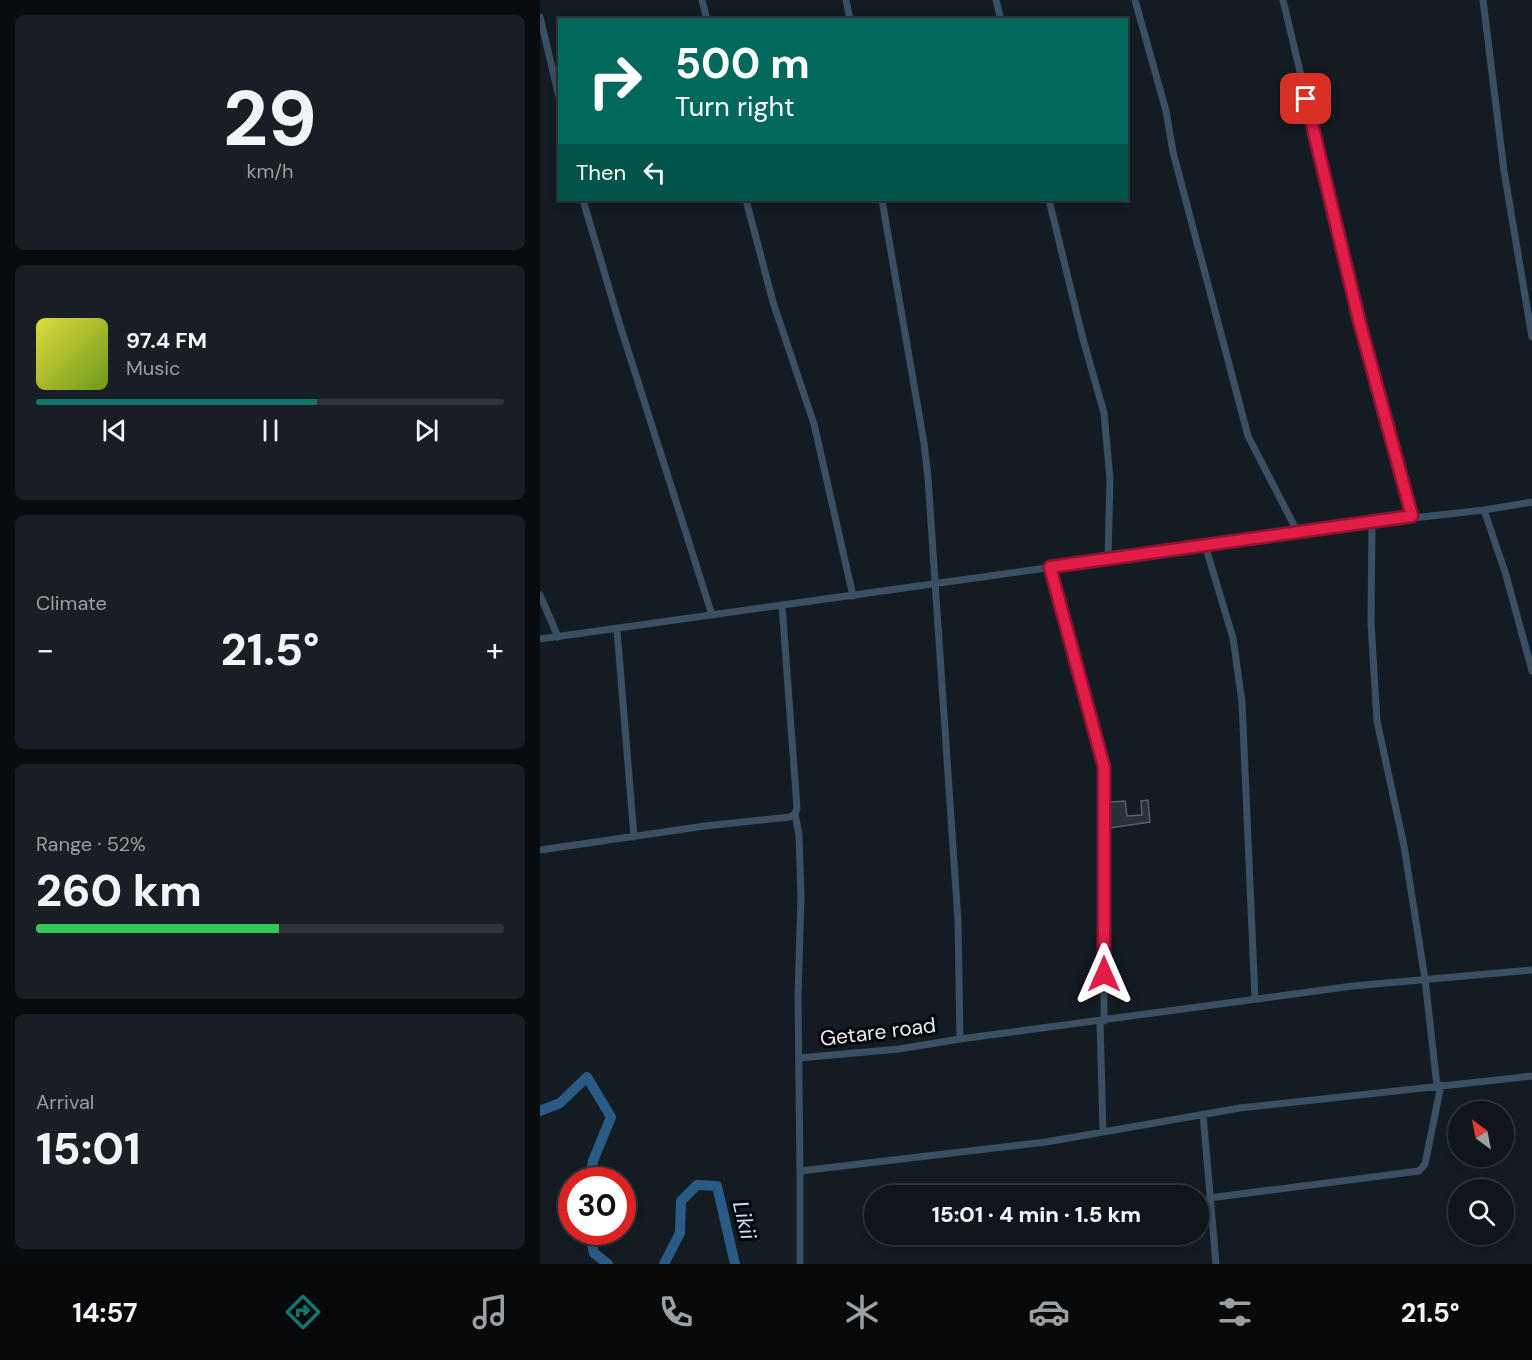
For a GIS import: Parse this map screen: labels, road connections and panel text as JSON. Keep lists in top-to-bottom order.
{
  "streets": {
    "street": ["Getare road"]
  },
  "water": ["Likii"],
  "north": "top left",
  "page": {
    "tile": [
      ["29", "km/h"],
      "Climate",
      ["Range · 52%", "260 km"],
      ["Arrival", "15:01"]
    ],
    "turn": ["500 m", "Turn right"],
    "then": "Then",
    "song": ["97.4 FM", "Music"],
    "heat": ["−", "21.5°", "+"],
    "limit": "30",
    "trip": "15:01 · 4 min · 1.5 km",
    "tabs": ["14:57", "21.5°"]
  }
}
